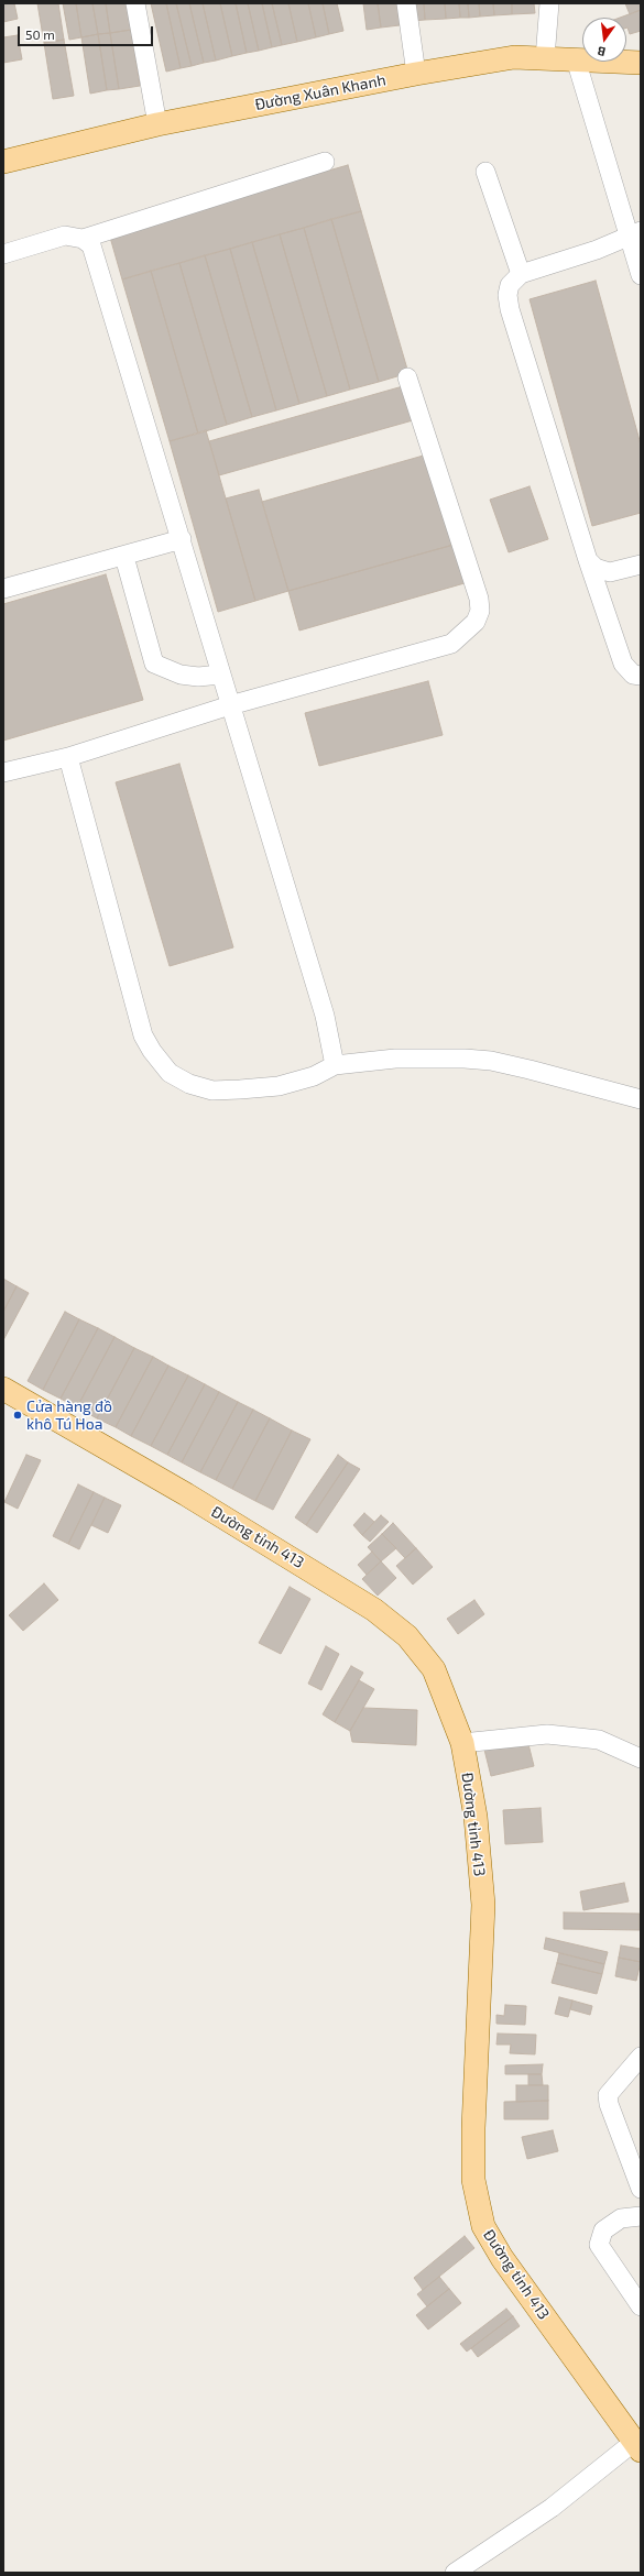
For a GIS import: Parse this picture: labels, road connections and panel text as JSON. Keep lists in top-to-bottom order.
{
  "streets": {
    "main road": ["Đường Xuân Khanh", "Đường tỉnh 413"]
  },
  "places": ["Cửa hàng đồ khô Tú Hoa"],
  "scale_bar": "50 m",
  "north": "bottom"
}
